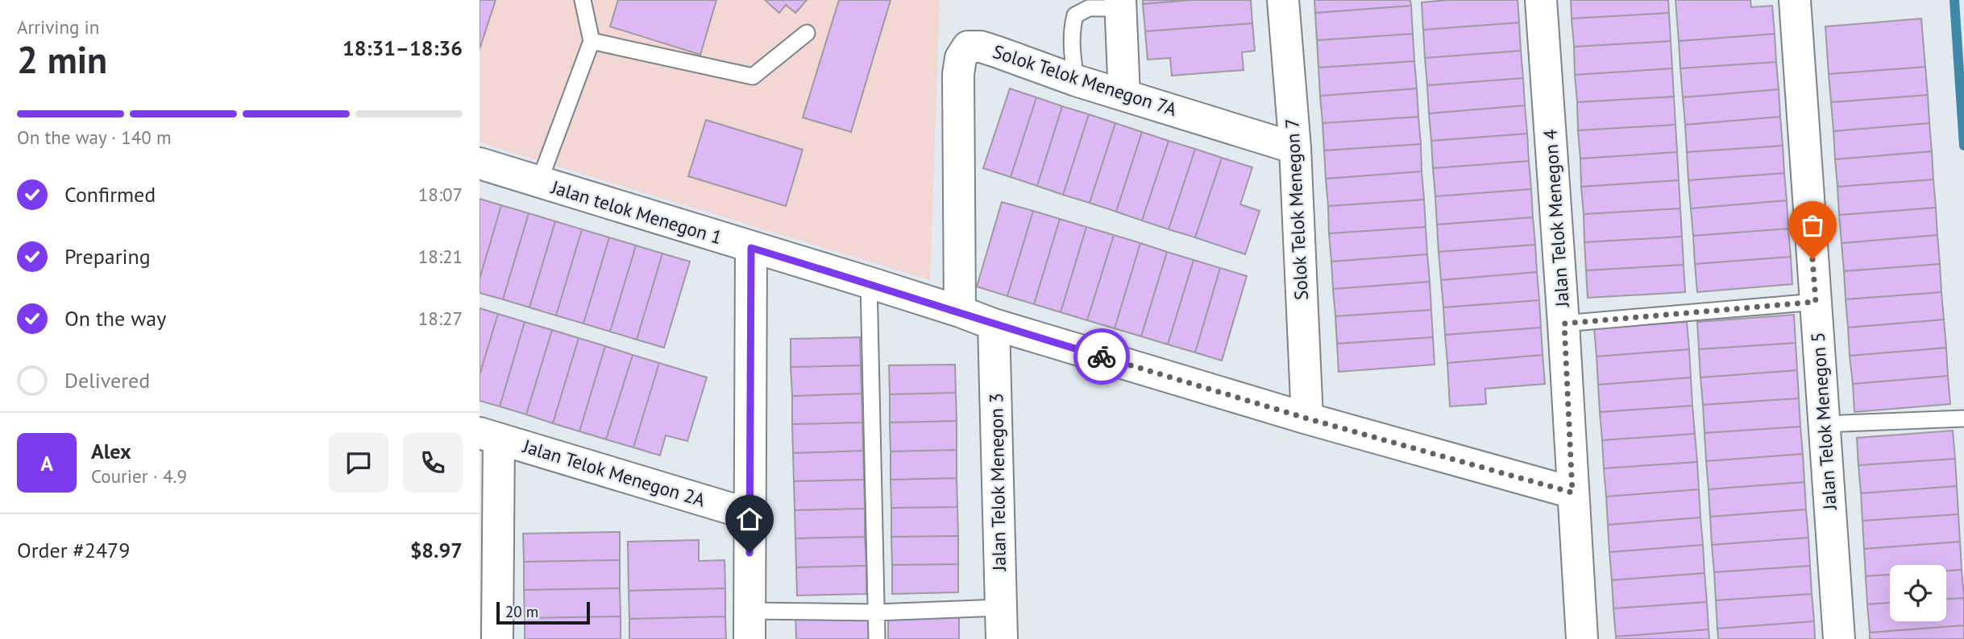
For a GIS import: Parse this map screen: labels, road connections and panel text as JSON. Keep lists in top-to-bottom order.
{
  "streets": {
    "street": [
      "Solok Telok Menegon 7A",
      "Solok Telok Menegon 7",
      "Jalan telok Menegon 1",
      "Jalan Telok Menegon 4",
      "Jalan Telok Menegon 5",
      "Jalan Telok Menegon 2A",
      "Jalan Telok Menegon 3"
    ]
  },
  "crossings": [
    ["Solok Telok Menegon 7A", "Solok Telok Menegon 7"],
    ["Solok Telok Menegon 7A", "Jalan telok Menegon 1"],
    ["Solok Telok Menegon 7", "Jalan telok Menegon 1"],
    ["Jalan telok Menegon 1", "Jalan Telok Menegon 4"],
    ["Jalan telok Menegon 1", "Jalan Telok Menegon 3"]
  ],
  "scale_bar": "20 m",
  "page": {
    "heading": ["2 min", "Arriving in", "18:31–18:36"],
    "panel": [
      "Alex",
      "Courier · 4.9",
      "Order #2479",
      "$8.97"
    ],
    "bar": "On the way · 140 m",
    "list": [
      ["Confirmed", "18:07"],
      ["Preparing", "18:21"],
      ["On the way", "18:27"],
      "Delivered"
    ],
    "round": "A",
    "scale": "20 m"
  }
}
